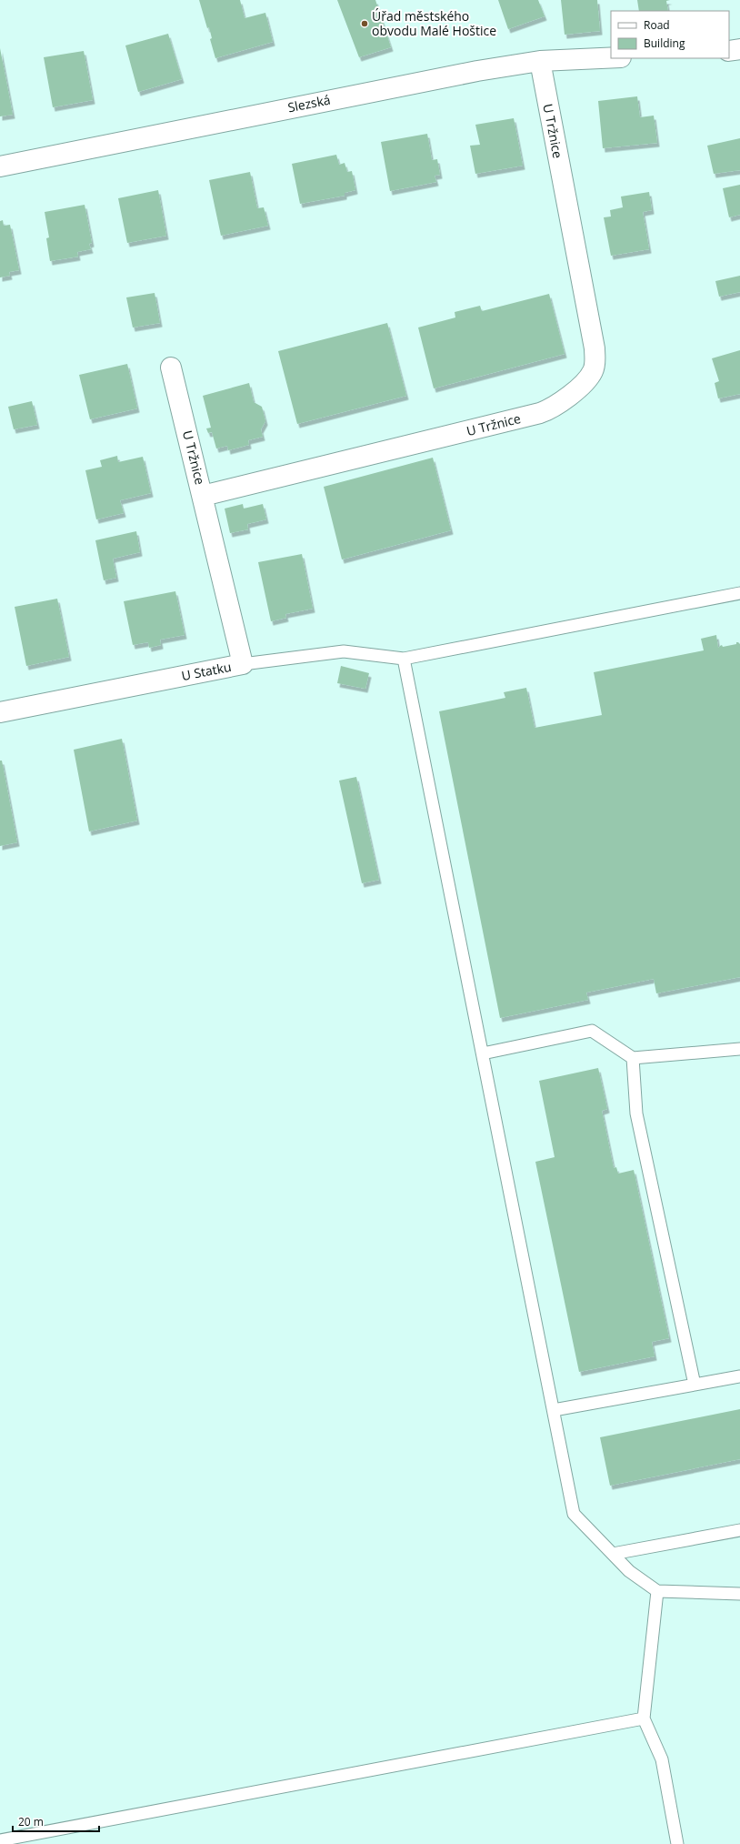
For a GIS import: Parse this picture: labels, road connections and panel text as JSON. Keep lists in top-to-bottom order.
{
  "streets": {
    "street": ["Slezská", "U Tržnice", "U Statku"]
  },
  "crossings": [
    ["Slezská", "U Tržnice"],
    ["U Tržnice", "U Statku"]
  ],
  "places": ["Úřad městského obvodu Malé Hoštice"],
  "legend": ["Road", "Building"],
  "scale_bar": "20 m"
}
